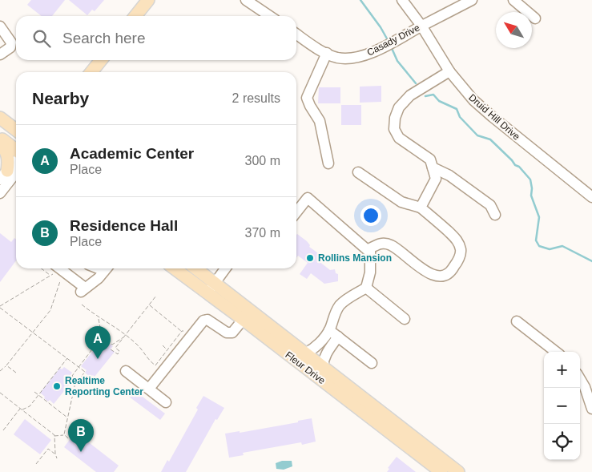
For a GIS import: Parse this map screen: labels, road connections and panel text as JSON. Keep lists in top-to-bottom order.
{
  "streets": {
    "main road": ["Fleur Drive"],
    "street": ["Casady Drive", "Druid Hill Drive"]
  },
  "crossings": [
    ["Casady Drive", "Druid Hill Drive"]
  ],
  "places": ["Rollins Mansion", "Realtime Reporting Center"],
  "north": "top left",
  "page": {
    "search": "Search here",
    "heading": ["Nearby", "2 results"],
    "list": [
      {
        "mark": "A",
        "name": "Academic Center",
        "note": "Place",
        "value": "300 m"
      },
      {
        "mark": "B",
        "name": "Residence Hall",
        "note": "Place",
        "value": "370 m"
      }
    ],
    "pins": ["A", "B"],
    "map_buttons": ["+", "−"]
  }
}
